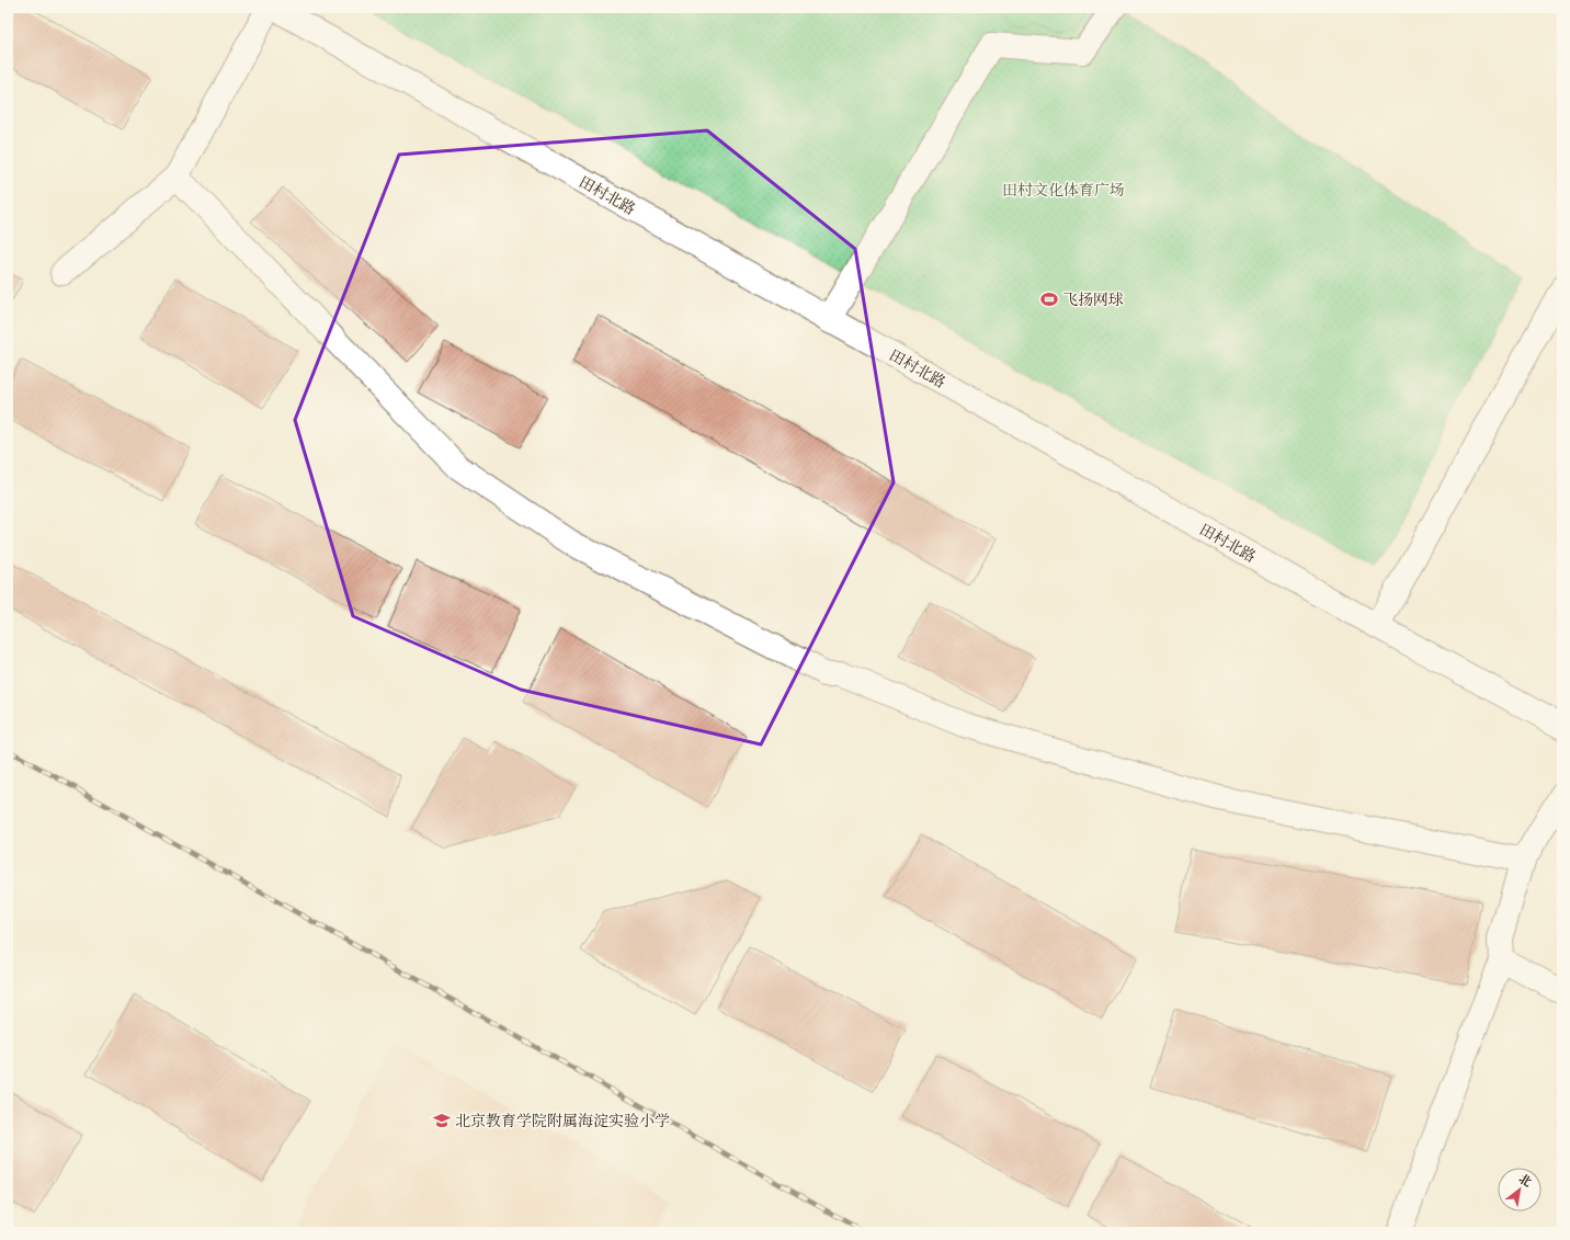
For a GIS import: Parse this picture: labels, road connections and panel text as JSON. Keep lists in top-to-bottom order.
{
  "streets": {
    "street": ["田村北路"]
  },
  "parks": ["田村文化体育广场"],
  "places": {
    "sports": ["飞扬网球"],
    "school or university": ["北京教育学院附属海淀实验小学"]
  },
  "north": "top right"
}
